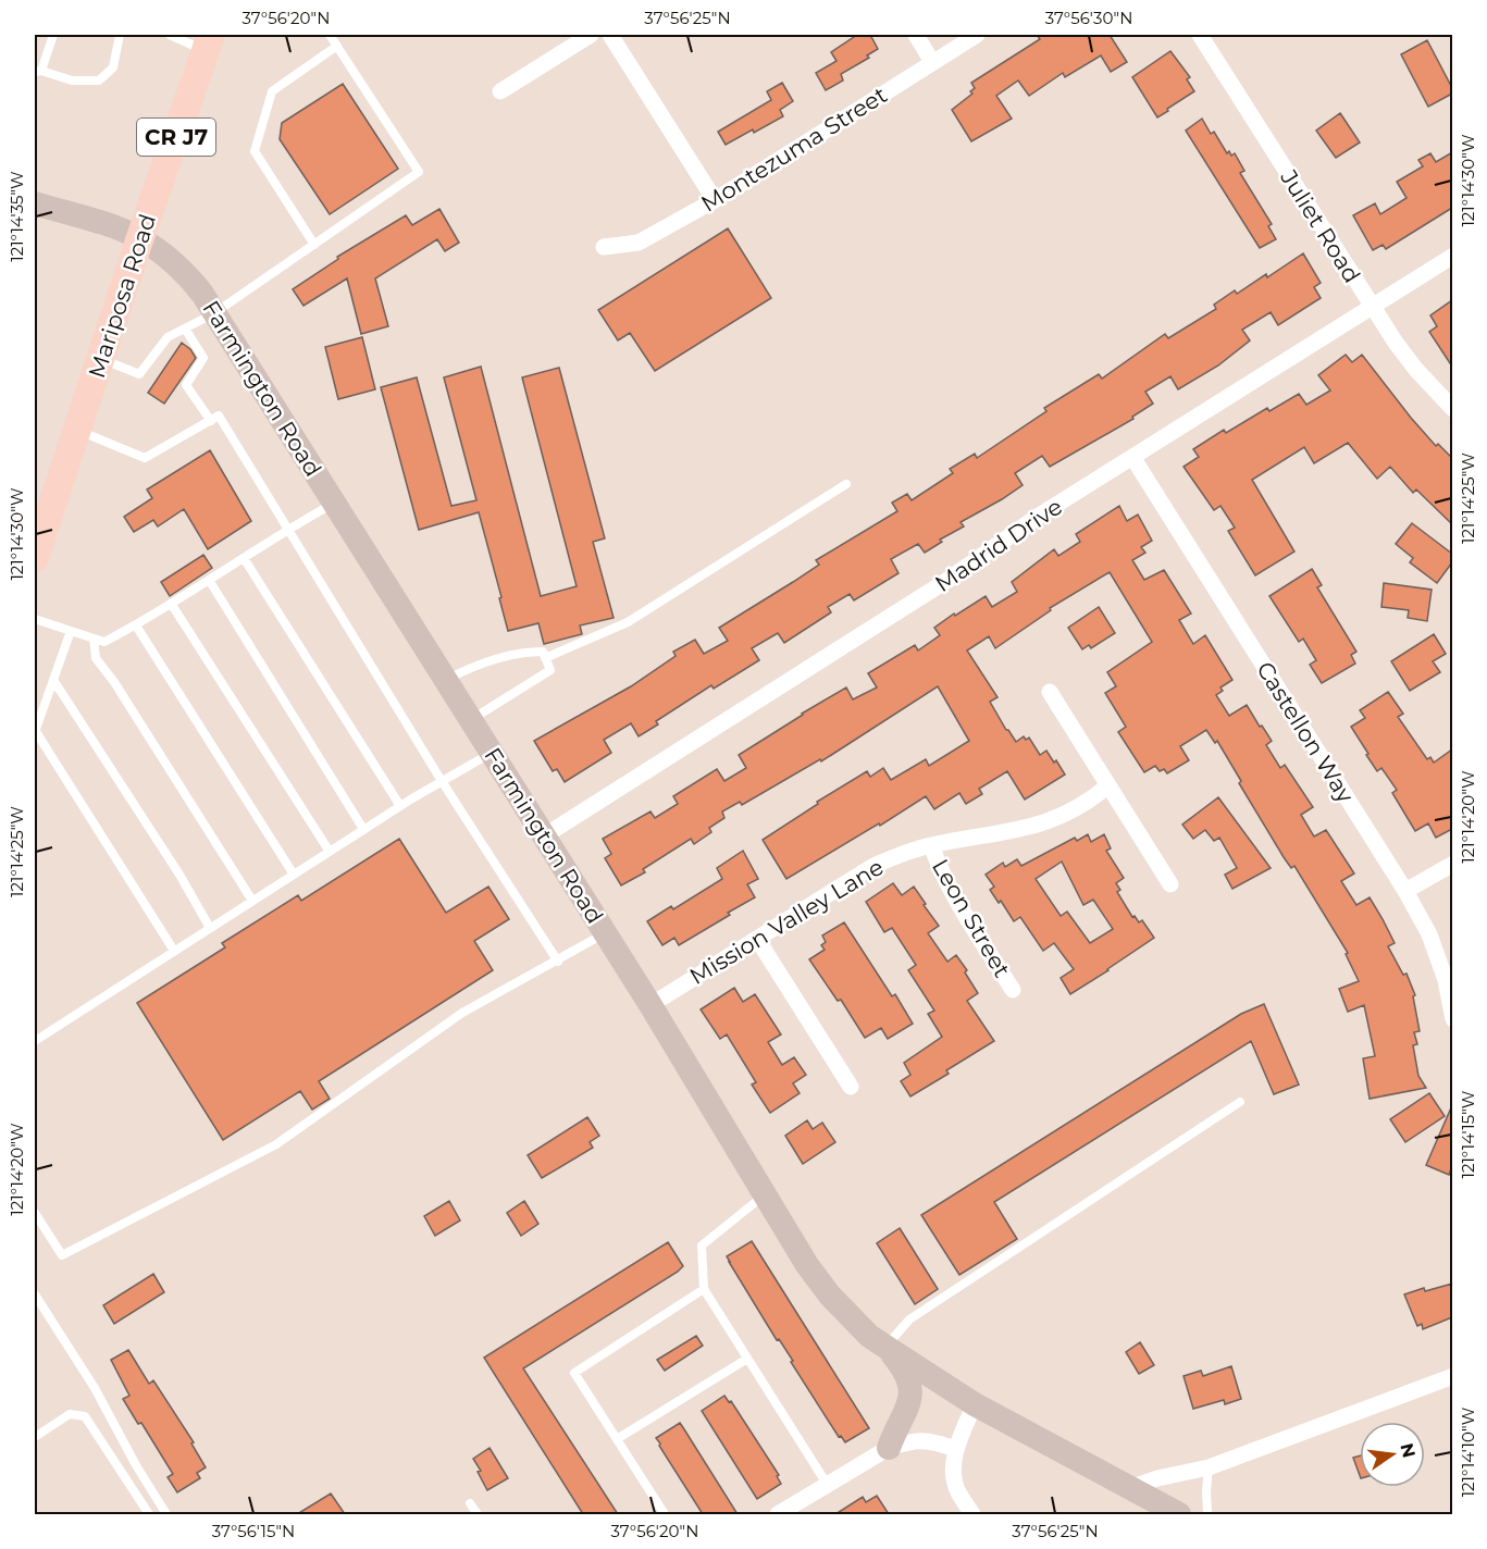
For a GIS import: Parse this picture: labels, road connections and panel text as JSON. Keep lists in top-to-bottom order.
{
  "streets": {
    "main road": ["CR J7", "Mariposa Road", "Farmington Road"],
    "street": [
      "Montezuma Street",
      "Juliet Road",
      "Madrid Drive",
      "Castellon Way",
      "Leon Street",
      "Mission Valley Lane"
    ]
  },
  "crossings": [
    ["Juliet Road", "Madrid Drive"],
    ["Mariposa Road", "Farmington Road"],
    ["Farmington Road", "Madrid Drive"],
    ["Farmington Road", "Mission Valley Lane"],
    ["Madrid Drive", "Castellon Way"],
    ["Leon Street", "Mission Valley Lane"]
  ],
  "north": "right",
  "coordinates": [
    "37°56'20\"N",
    "37°56'25\"N",
    "37°56'30\"N",
    "121°14'30\"W",
    "121°14'35\"W",
    "121°14'25\"W",
    "121°14'20\"W",
    "121°14'15\"W",
    "121°14'10\"W",
    "37°56'15\"N"
  ]
}
